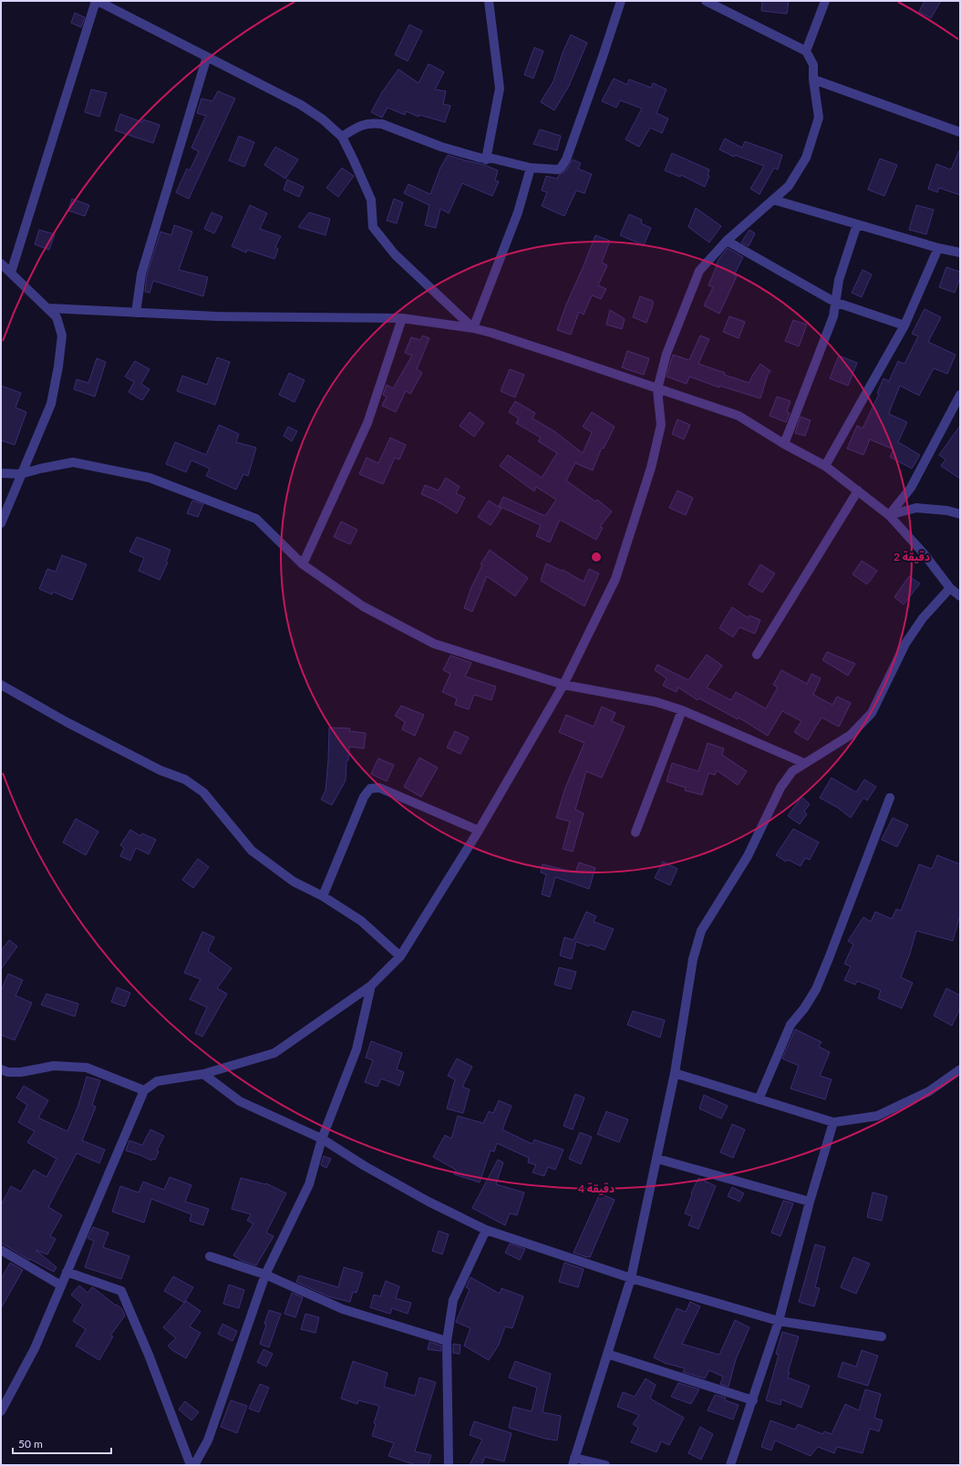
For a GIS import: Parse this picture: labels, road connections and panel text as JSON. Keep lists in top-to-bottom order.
{
  "scale_bar": "50 m",
  "rings": ["2 دقيقة", "4 دقيقة"]
}
